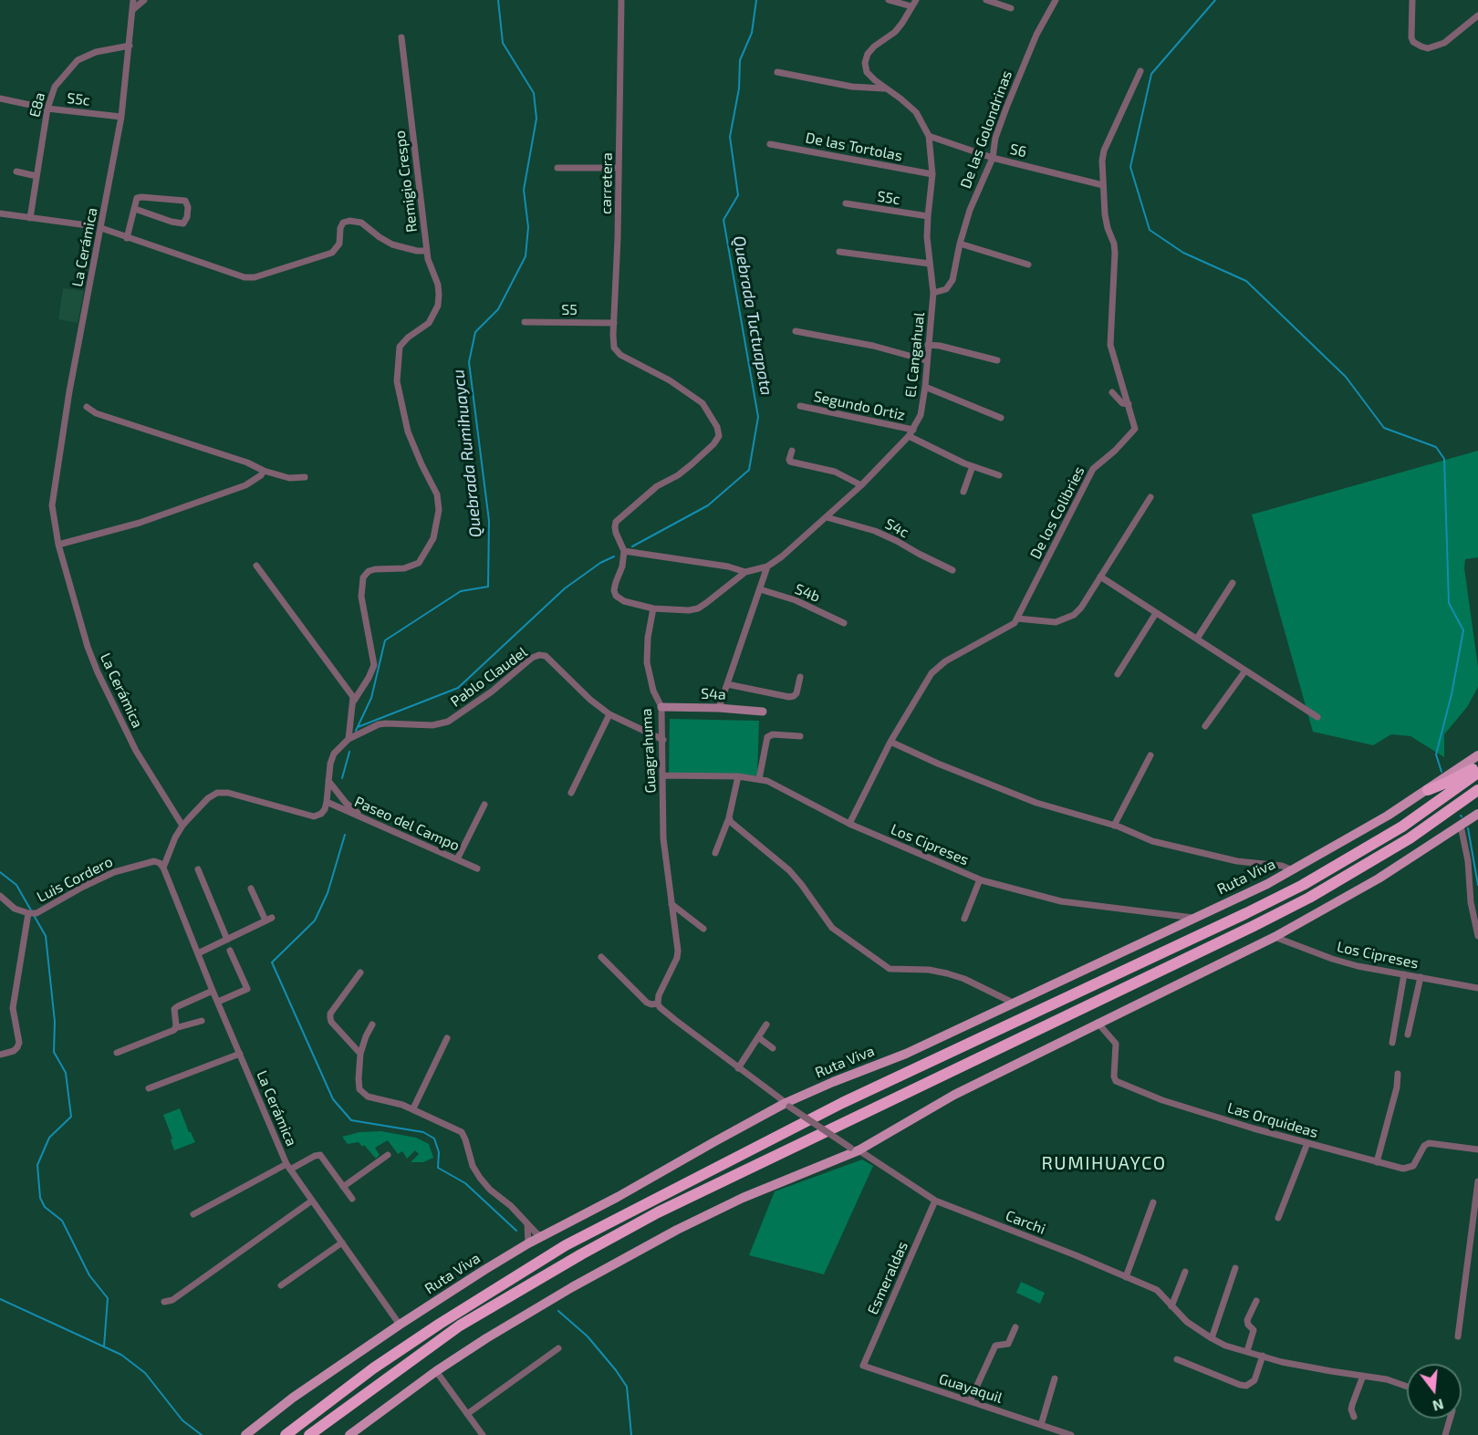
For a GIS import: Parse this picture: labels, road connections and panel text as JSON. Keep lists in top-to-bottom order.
{
  "streets": {
    "main road": ["Ruta Viva"],
    "street": [
      "S5c",
      "E8a",
      "De las Golondrinas",
      "De las Tortolas",
      "S6",
      "Remigio Crespo",
      "carretera",
      "La Cerámica",
      "S5",
      "El Cangahual",
      "Segundo Ortiz",
      "De los Colibries",
      "S4c",
      "S4b",
      "Pablo Claudel",
      "S4a",
      "Guagrahuma",
      "Paseo del Campo",
      "Los Cipreses",
      "Luis Cordero",
      "Las Orquideas",
      "Carchi",
      "Esmeraldas",
      "Guayaquil"
    ]
  },
  "crossings": [
    ["S5c", "E8a"],
    ["S5c", "La Cerámica"],
    ["S5c", "El Cangahual"],
    ["E8a", "La Cerámica"],
    ["De las Golondrinas", "S6"],
    ["De las Golondrinas", "El Cangahual"],
    ["De las Tortolas", "El Cangahual"],
    ["S6", "El Cangahual"],
    ["S6", "De los Colibries"],
    ["Remigio Crespo", "La Cerámica"],
    ["carretera", "S5"],
    ["La Cerámica", "Ruta Viva"],
    ["La Cerámica", "Luis Cordero"],
    ["El Cangahual", "Segundo Ortiz"],
    ["El Cangahual", "S4c"],
    ["El Cangahual", "Guagrahuma"],
    ["De los Colibries", "Los Cipreses"],
    ["Pablo Claudel", "Guagrahuma"],
    ["Pablo Claudel", "Paseo del Campo"],
    ["S4a", "Guagrahuma"],
    ["Guagrahuma", "Los Cipreses"],
    ["Guagrahuma", "Carchi"],
    ["Los Cipreses", "Ruta Viva"],
    ["Ruta Viva", "Carchi"],
    ["Carchi", "Esmeraldas"],
    ["Esmeraldas", "Guayaquil"]
  ],
  "districts": ["RUMIHUAYCO"],
  "water": ["Quebrada Tuctuapata", "Quebrada Rumihuaycu"],
  "north": "bottom"
}
